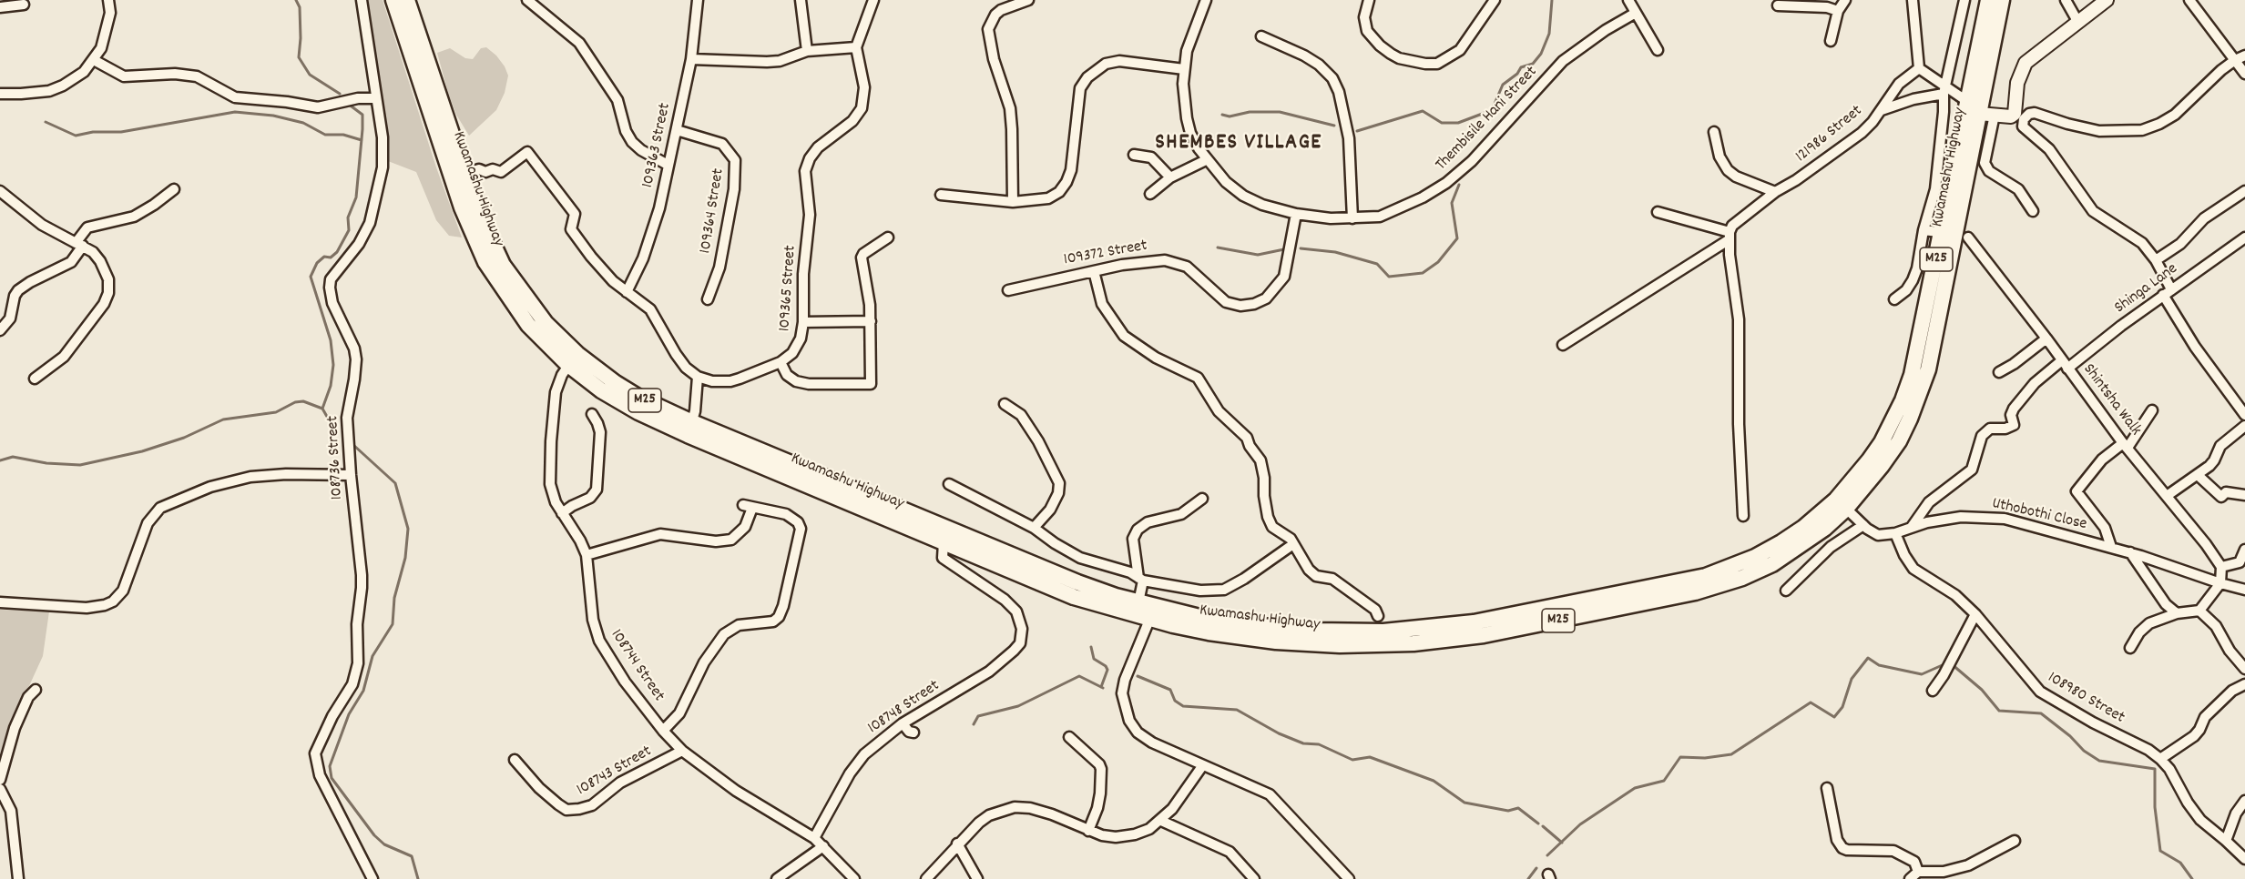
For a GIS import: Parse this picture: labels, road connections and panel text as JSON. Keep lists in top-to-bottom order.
{
  "streets": {
    "main road": ["Kwamashu Highway", "M25"],
    "street": [
      "Thembisile Hani Street",
      "121986 Street",
      "109363 Street",
      "109364 Street",
      "109372 Street",
      "109365 Street",
      "Shinga Lane",
      "Shintsha Walk",
      "108736 Street",
      "Uthobothi Close",
      "108744 Street",
      "108980 Street",
      "108748 Street",
      "108743 Street"
    ]
  },
  "crossings": [
    ["Thembisile Hani Street", "109372 Street"],
    ["109363 Street", "109364 Street"],
    ["Kwamashu Highway", "Shintsha Walk"],
    ["Kwamashu Highway", "Uthobothi Close"],
    ["Kwamashu Highway", "108744 Street"],
    ["Kwamashu Highway", "108748 Street"],
    ["Shinga Lane", "Shintsha Walk"],
    ["Shinga Lane", "Uthobothi Close"],
    ["Uthobothi Close", "108980 Street"],
    ["108744 Street", "108748 Street"],
    ["108744 Street", "108743 Street"]
  ],
  "districts": ["SHEMBES VILLAGE"]
}
